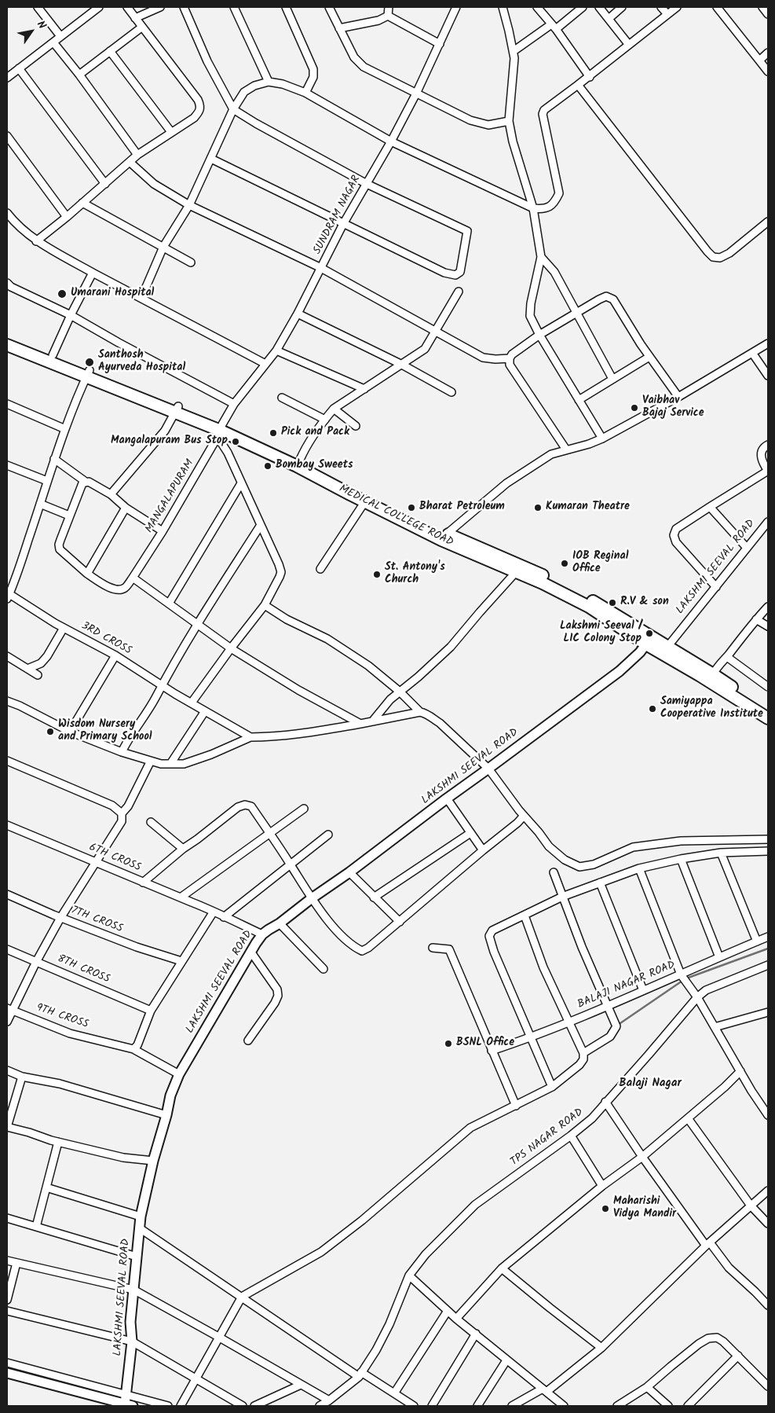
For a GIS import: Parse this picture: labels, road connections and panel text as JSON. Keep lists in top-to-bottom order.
{
  "streets": {
    "main road": ["MEDICAL COLLEGE ROAD"],
    "street": [
      "SUNDRAM NAGAR",
      "MANGALAPURAM",
      "LAKSHMI SEEVAL ROAD",
      "3RD CROSS",
      "6TH CROSS",
      "7TH CROSS",
      "8TH CROSS",
      "BALAJI NAGAR ROAD",
      "9TH CROSS",
      "TPS NAGAR ROAD"
    ]
  },
  "crossings": [
    ["SUNDRAM NAGAR", "MANGALAPURAM"],
    ["SUNDRAM NAGAR", "MEDICAL COLLEGE ROAD"],
    ["MANGALAPURAM", "MEDICAL COLLEGE ROAD"],
    ["MEDICAL COLLEGE ROAD", "LAKSHMI SEEVAL ROAD"],
    ["LAKSHMI SEEVAL ROAD", "6TH CROSS"],
    ["LAKSHMI SEEVAL ROAD", "9TH CROSS"]
  ],
  "districts": ["Balaji Nagar"],
  "places": [
    "Umarani Hospital",
    "Santhosh Ayurveda Hospital",
    "Vaibhav Bajaj Service",
    "Pick and Pack",
    "Mangalapuram Bus Stop",
    "Bombay Sweets",
    "Bharat Petroleum",
    "Kumaran Theatre",
    "IOB Reginal Office",
    "St. Antony's Church",
    "R.V & son",
    "Lakshmi Seeval / LIC Colony Stop",
    "Samiyappa Cooperative Institute",
    "Wisdom Nursery and Primary School",
    "BSNL Office",
    "Maharishi Vidya Mandir"
  ],
  "north": "top right"
}
